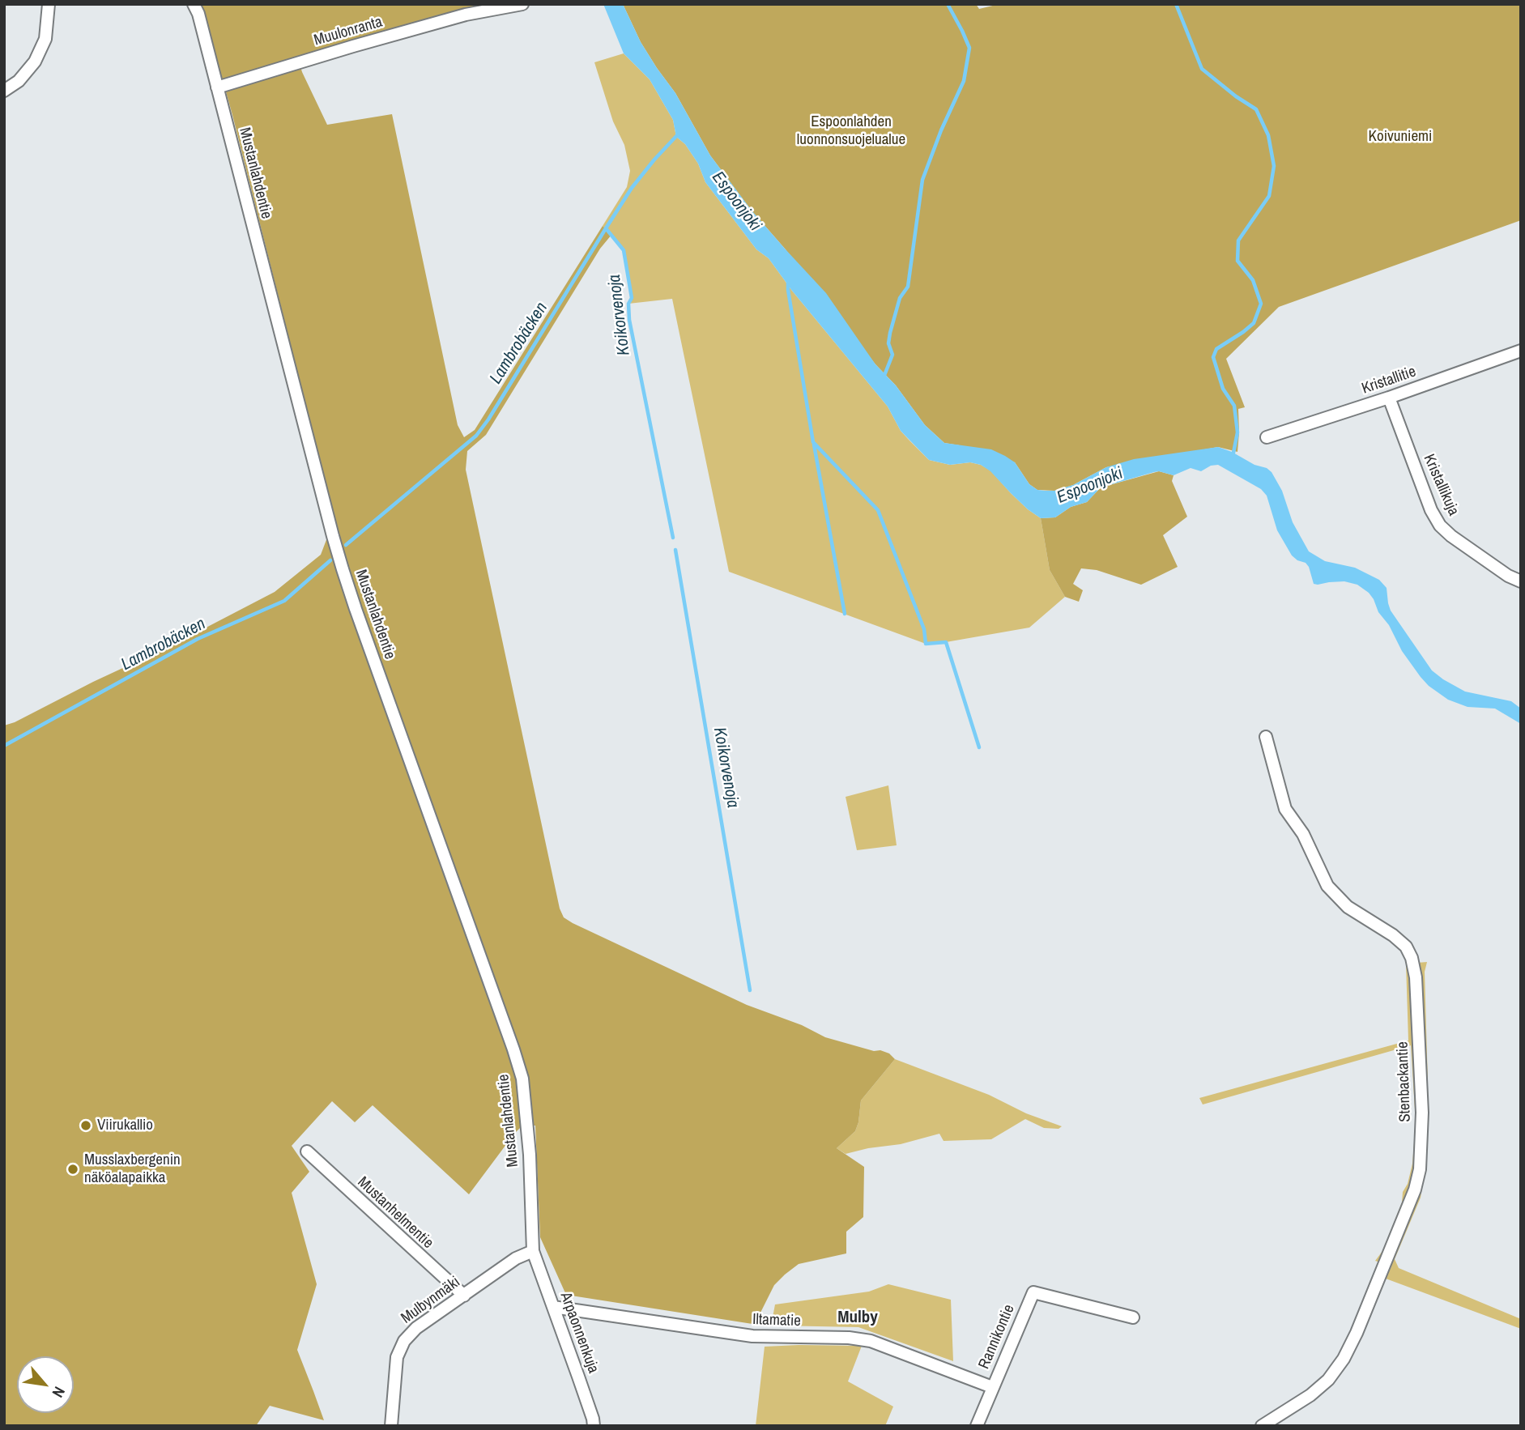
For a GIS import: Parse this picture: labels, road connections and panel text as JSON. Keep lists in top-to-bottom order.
{
  "streets": {
    "street": [
      "Muulonranta",
      "Mustanlahdentie",
      "Kristallitie",
      "Kristallikuja",
      "Stenbackantie",
      "Mustanhelmentie",
      "Mulbynmäki",
      "Iltamatie",
      "Arpaonnenkuja",
      "Rannikontie"
    ]
  },
  "crossings": [
    ["Muulonranta", "Mustanlahdentie"],
    ["Mustanlahdentie", "Mulbynmäki"],
    ["Mustanlahdentie", "Arpaonnenkuja"],
    ["Kristallitie", "Kristallikuja"],
    ["Mustanhelmentie", "Mulbynmäki"],
    ["Mulbynmäki", "Arpaonnenkuja"],
    ["Iltamatie", "Arpaonnenkuja"],
    ["Iltamatie", "Rannikontie"]
  ],
  "districts": ["Mulby"],
  "water": ["Espoonjoki", "Koikorvenoja", "Lambrobäcken"],
  "parks": ["Espoonlahden luonnonsuojelualue", "Koivuniemi"],
  "places": ["Viirukallio", "Musslaxbergenin näköalapaikka"],
  "north": "bottom right"
}
